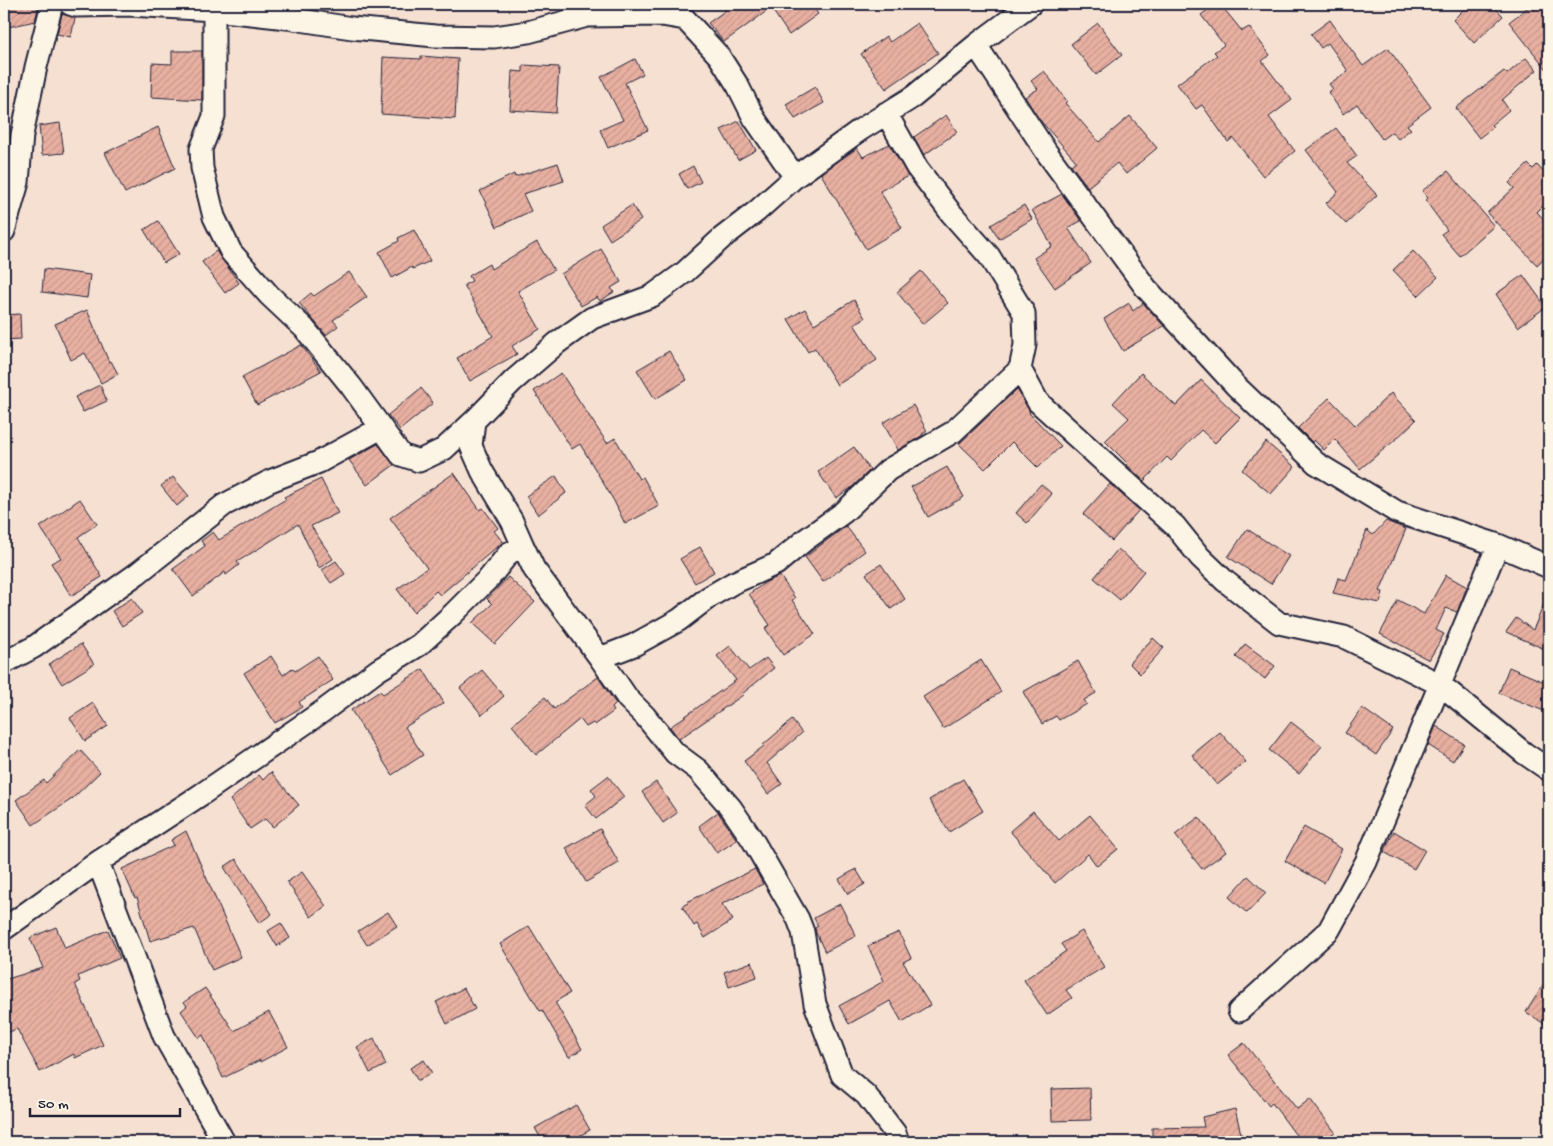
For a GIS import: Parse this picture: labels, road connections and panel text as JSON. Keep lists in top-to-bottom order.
{
  "scale_bar": "50 m"
}
